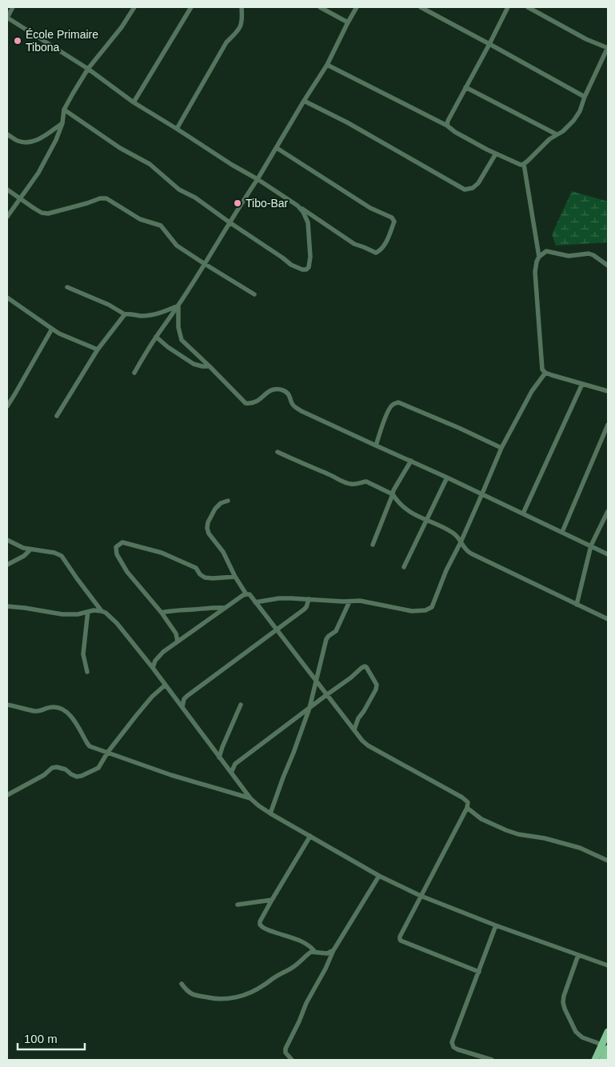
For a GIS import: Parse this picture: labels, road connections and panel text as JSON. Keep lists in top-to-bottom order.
{
  "places": ["École Primaire Tibona", "Tibo-Bar"],
  "scale_bar": "100 m"
}
